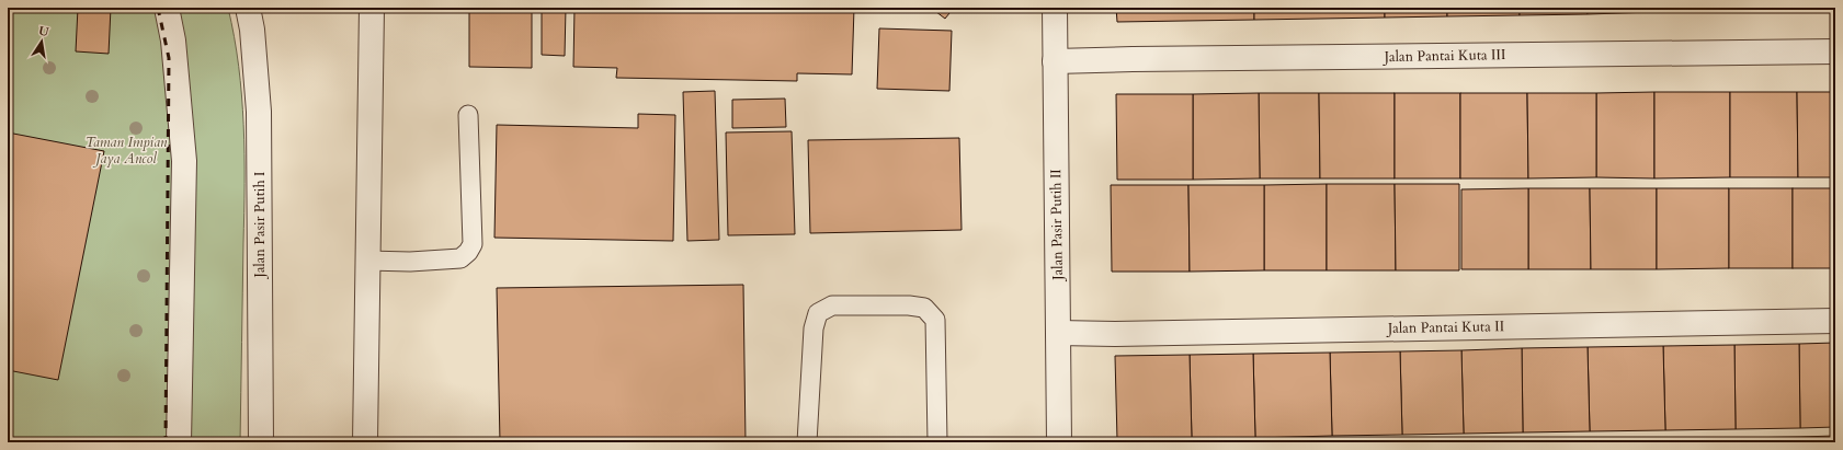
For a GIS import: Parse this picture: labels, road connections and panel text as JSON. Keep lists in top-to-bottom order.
{
  "streets": {
    "street": [
      "Jalan Pantai Kuta III",
      "Jalan Pasir Putih I",
      "Jalan Pasir Putih II",
      "Jalan Pantai Kuta II"
    ]
  },
  "crossings": [
    ["Jalan Pantai Kuta III", "Jalan Pasir Putih II"],
    ["Jalan Pasir Putih II", "Jalan Pantai Kuta II"]
  ],
  "parks": ["Taman Impian Jaya Ancol"],
  "north": "top"
}
